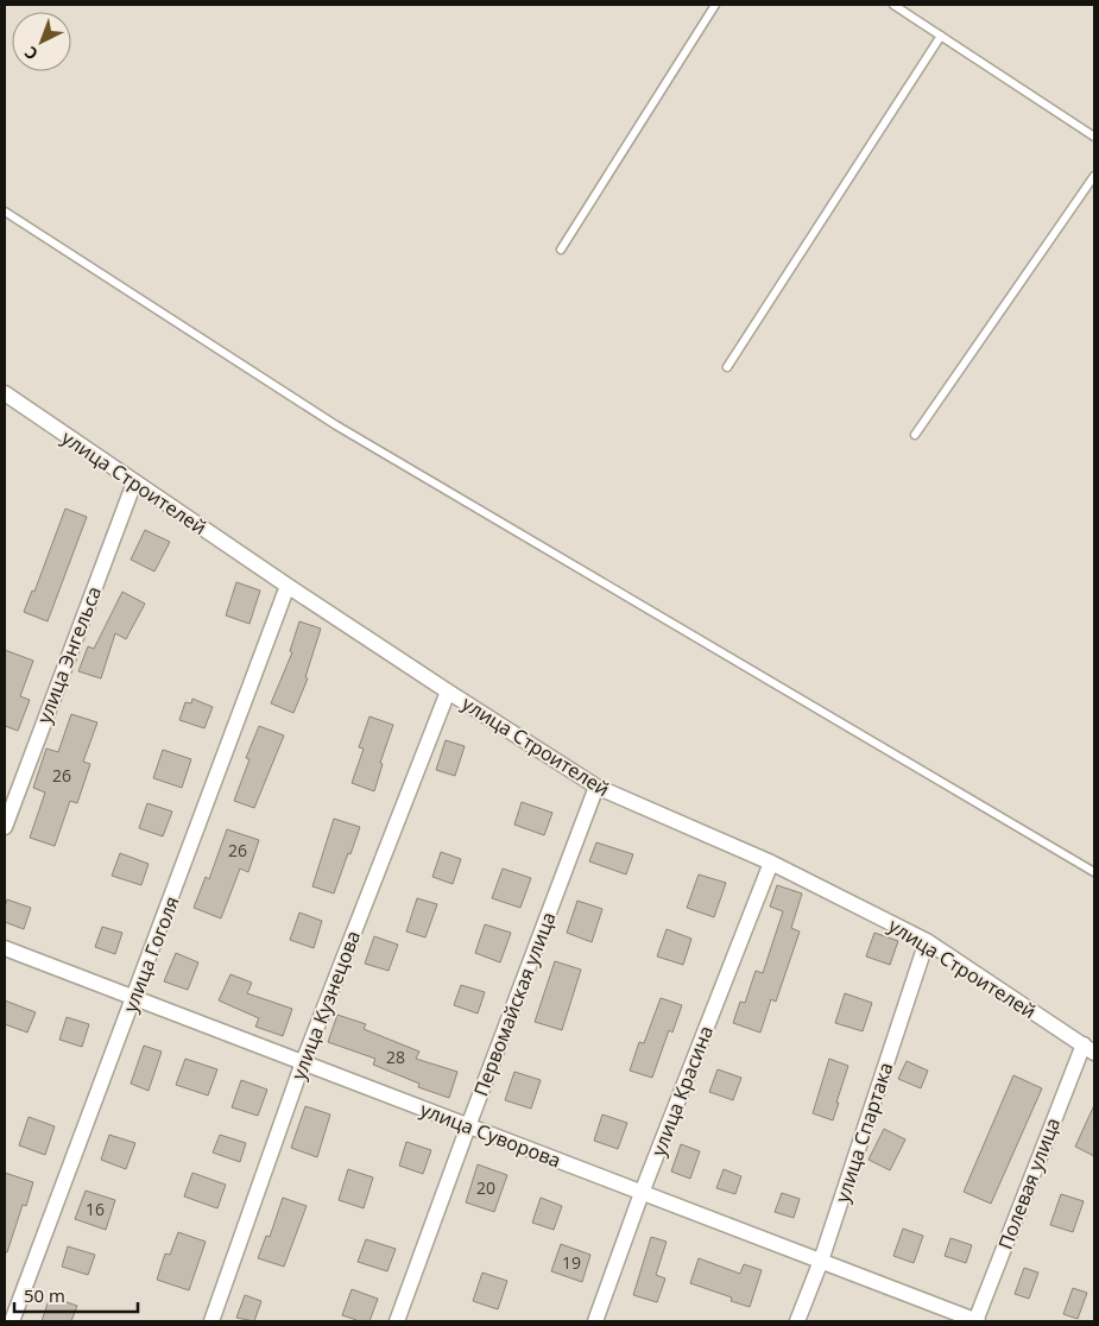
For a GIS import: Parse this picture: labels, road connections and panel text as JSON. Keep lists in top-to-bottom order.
{
  "streets": {
    "street": [
      "улица Строителей",
      "улица Энгельса",
      "улица Гоголя",
      "Первомайская улица",
      "улица Кузнецова",
      "улица Красина",
      "улица Спартака",
      "улица Суворова",
      "Полевая улица"
    ]
  },
  "crossings": [
    ["улица Строителей", "улица Энгельса"],
    ["улица Строителей", "улица Гоголя"],
    ["улица Строителей", "Первомайская улица"],
    ["улица Строителей", "улица Кузнецова"],
    ["улица Строителей", "улица Красина"],
    ["улица Строителей", "улица Спартака"],
    ["улица Строителей", "Полевая улица"],
    ["улица Гоголя", "улица Суворова"],
    ["Первомайская улица", "улица Суворова"],
    ["улица Кузнецова", "улица Суворова"],
    ["улица Красина", "улица Суворова"],
    ["улица Спартака", "улица Суворова"],
    ["улица Суворова", "Полевая улица"]
  ],
  "house_numbers": [
    "26",
    "26",
    "28",
    "20",
    "16",
    "19"
  ],
  "scale_bar": "50 m",
  "north": "bottom left"
}
